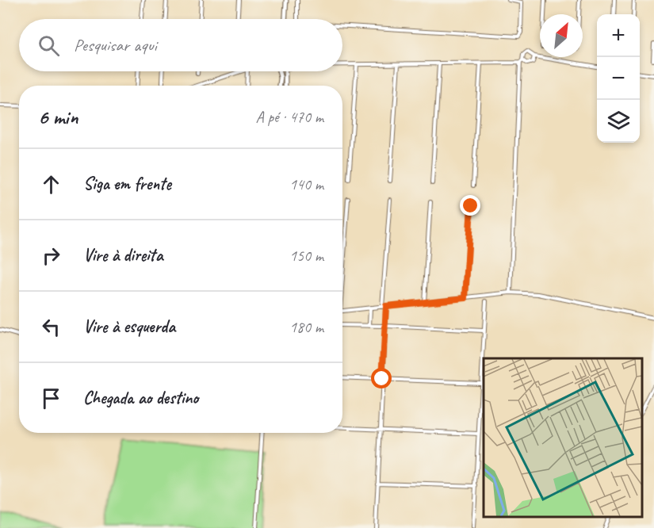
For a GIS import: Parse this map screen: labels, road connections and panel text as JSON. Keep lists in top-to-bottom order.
{
  "north": "top right",
  "page": {
    "map_buttons": ["+", "−"],
    "search": "Pesquisar aqui",
    "heading": ["6 min", "A pé · 470 m"],
    "list": [
      ["Siga em frente", "140 m"],
      ["Vire à direita", "150 m"],
      ["Vire à esquerda", "180 m"],
      "Chegada ao destino"
    ]
  }
}
